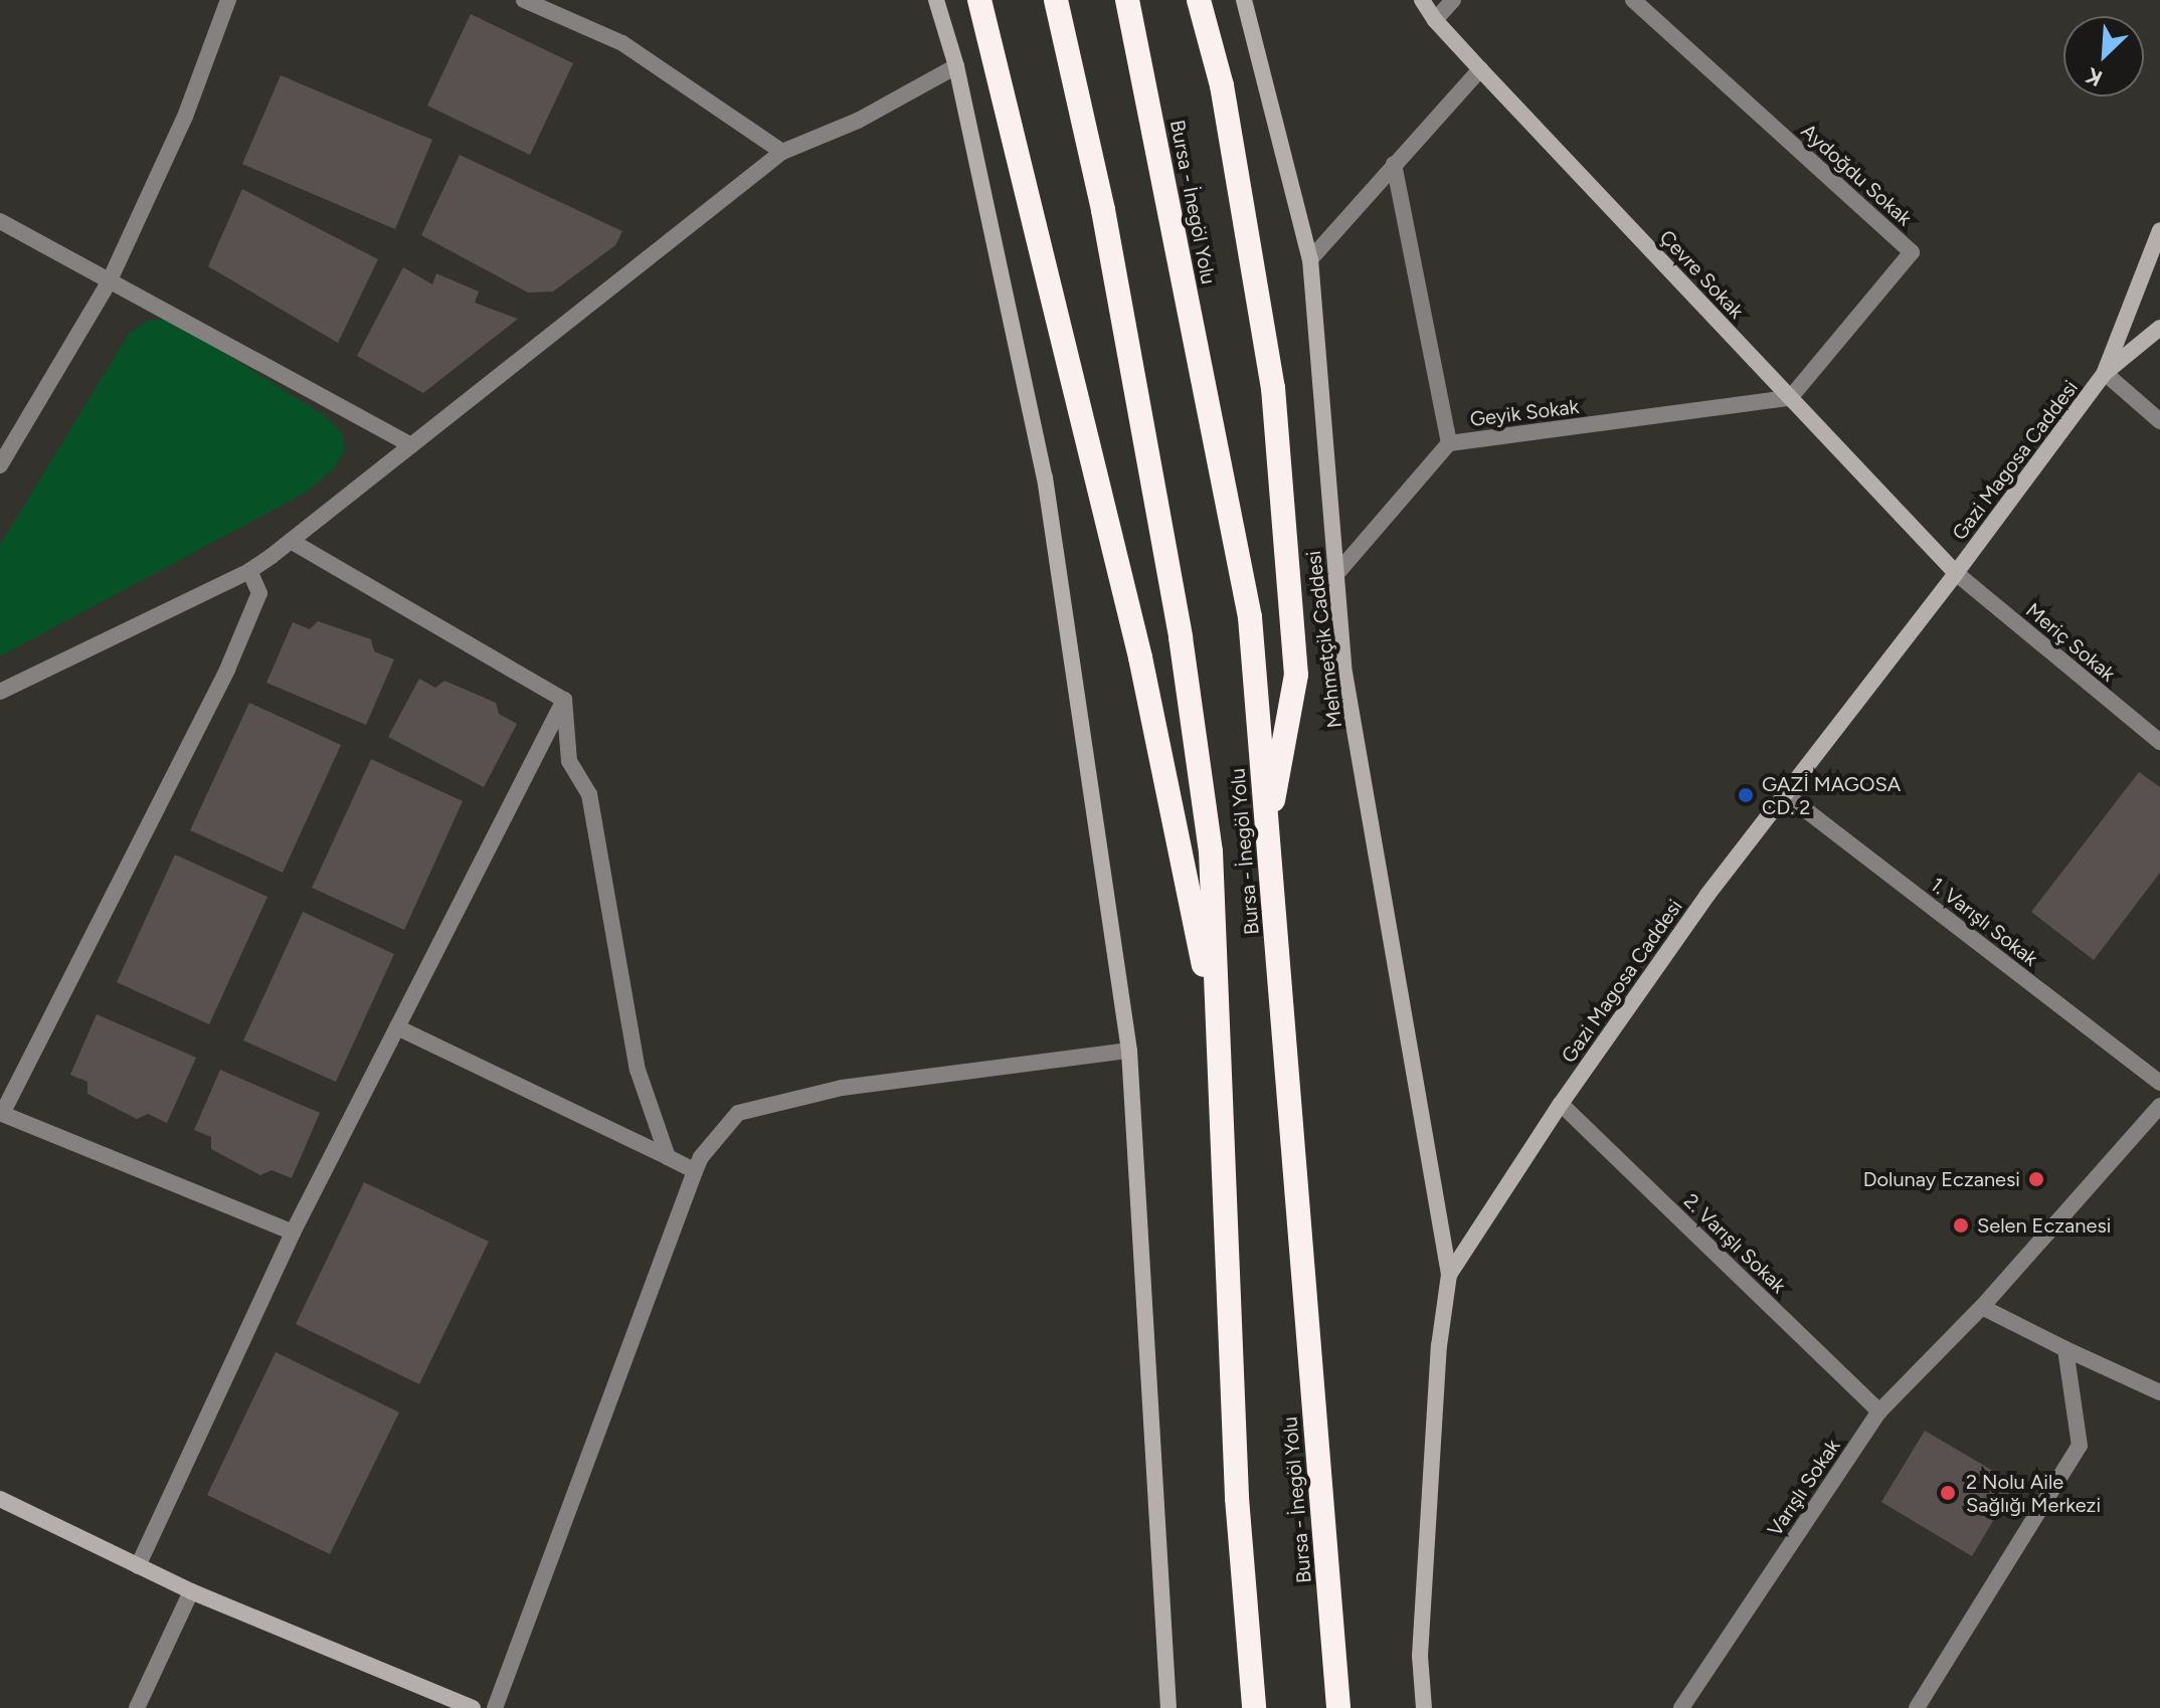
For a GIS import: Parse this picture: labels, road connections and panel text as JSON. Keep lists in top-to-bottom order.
{
  "streets": {
    "highway": ["Bursa - İnegöl Yolu"],
    "street": [
      "Aydoğdu Sokak",
      "Çevre Sokak",
      "Geyik Sokak",
      "Gazi Magosa Caddesi",
      "Mehmetçik Caddesi",
      "Meriç Sokak",
      "1. Varışlı Sokak",
      "2. Varışlı Sokak",
      "Varışlı Sokak"
    ]
  },
  "crossings": [
    ["Aydoğdu Sokak", "Çevre Sokak"],
    ["Aydoğdu Sokak", "Geyik Sokak"],
    ["Çevre Sokak", "Geyik Sokak"],
    ["Çevre Sokak", "Gazi Magosa Caddesi"],
    ["Çevre Sokak", "Meriç Sokak"],
    ["Gazi Magosa Caddesi", "Mehmetçik Caddesi"],
    ["Gazi Magosa Caddesi", "Meriç Sokak"],
    ["Gazi Magosa Caddesi", "1. Varışlı Sokak"],
    ["Gazi Magosa Caddesi", "2. Varışlı Sokak"],
    ["2. Varışlı Sokak", "Varışlı Sokak"]
  ],
  "places": [
    "GAZİ MAGOSA CD. 2",
    "Dolunay Eczanesi",
    "Selen Eczanesi",
    "2 Nolu Aile Sağlığı Merkezi"
  ],
  "north": "bottom left"
}
